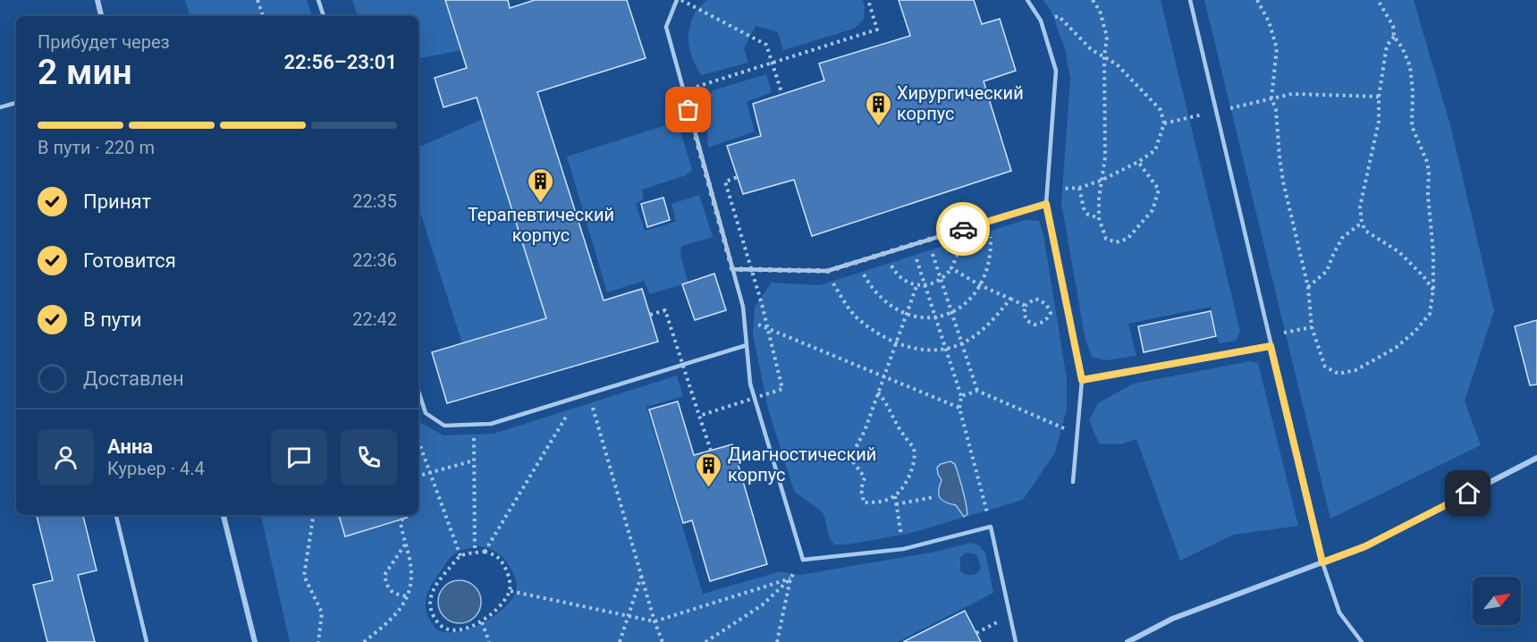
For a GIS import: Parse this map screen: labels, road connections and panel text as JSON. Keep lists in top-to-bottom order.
{
  "places": {
    "building": ["Хирургический корпус", "Терапевтический корпус", "Диагностический корпус"]
  },
  "north": "top right",
  "page": {
    "heading": ["2 мин", "Прибудет через", "22:56–23:01"],
    "panel": ["Анна", "Курьер · 4.4"],
    "bar": "В пути · 220 m",
    "list": [
      ["Принят", "22:35"],
      ["Готовится", "22:36"],
      ["В пути", "22:42"],
      "Доставлен"
    ]
  }
}
